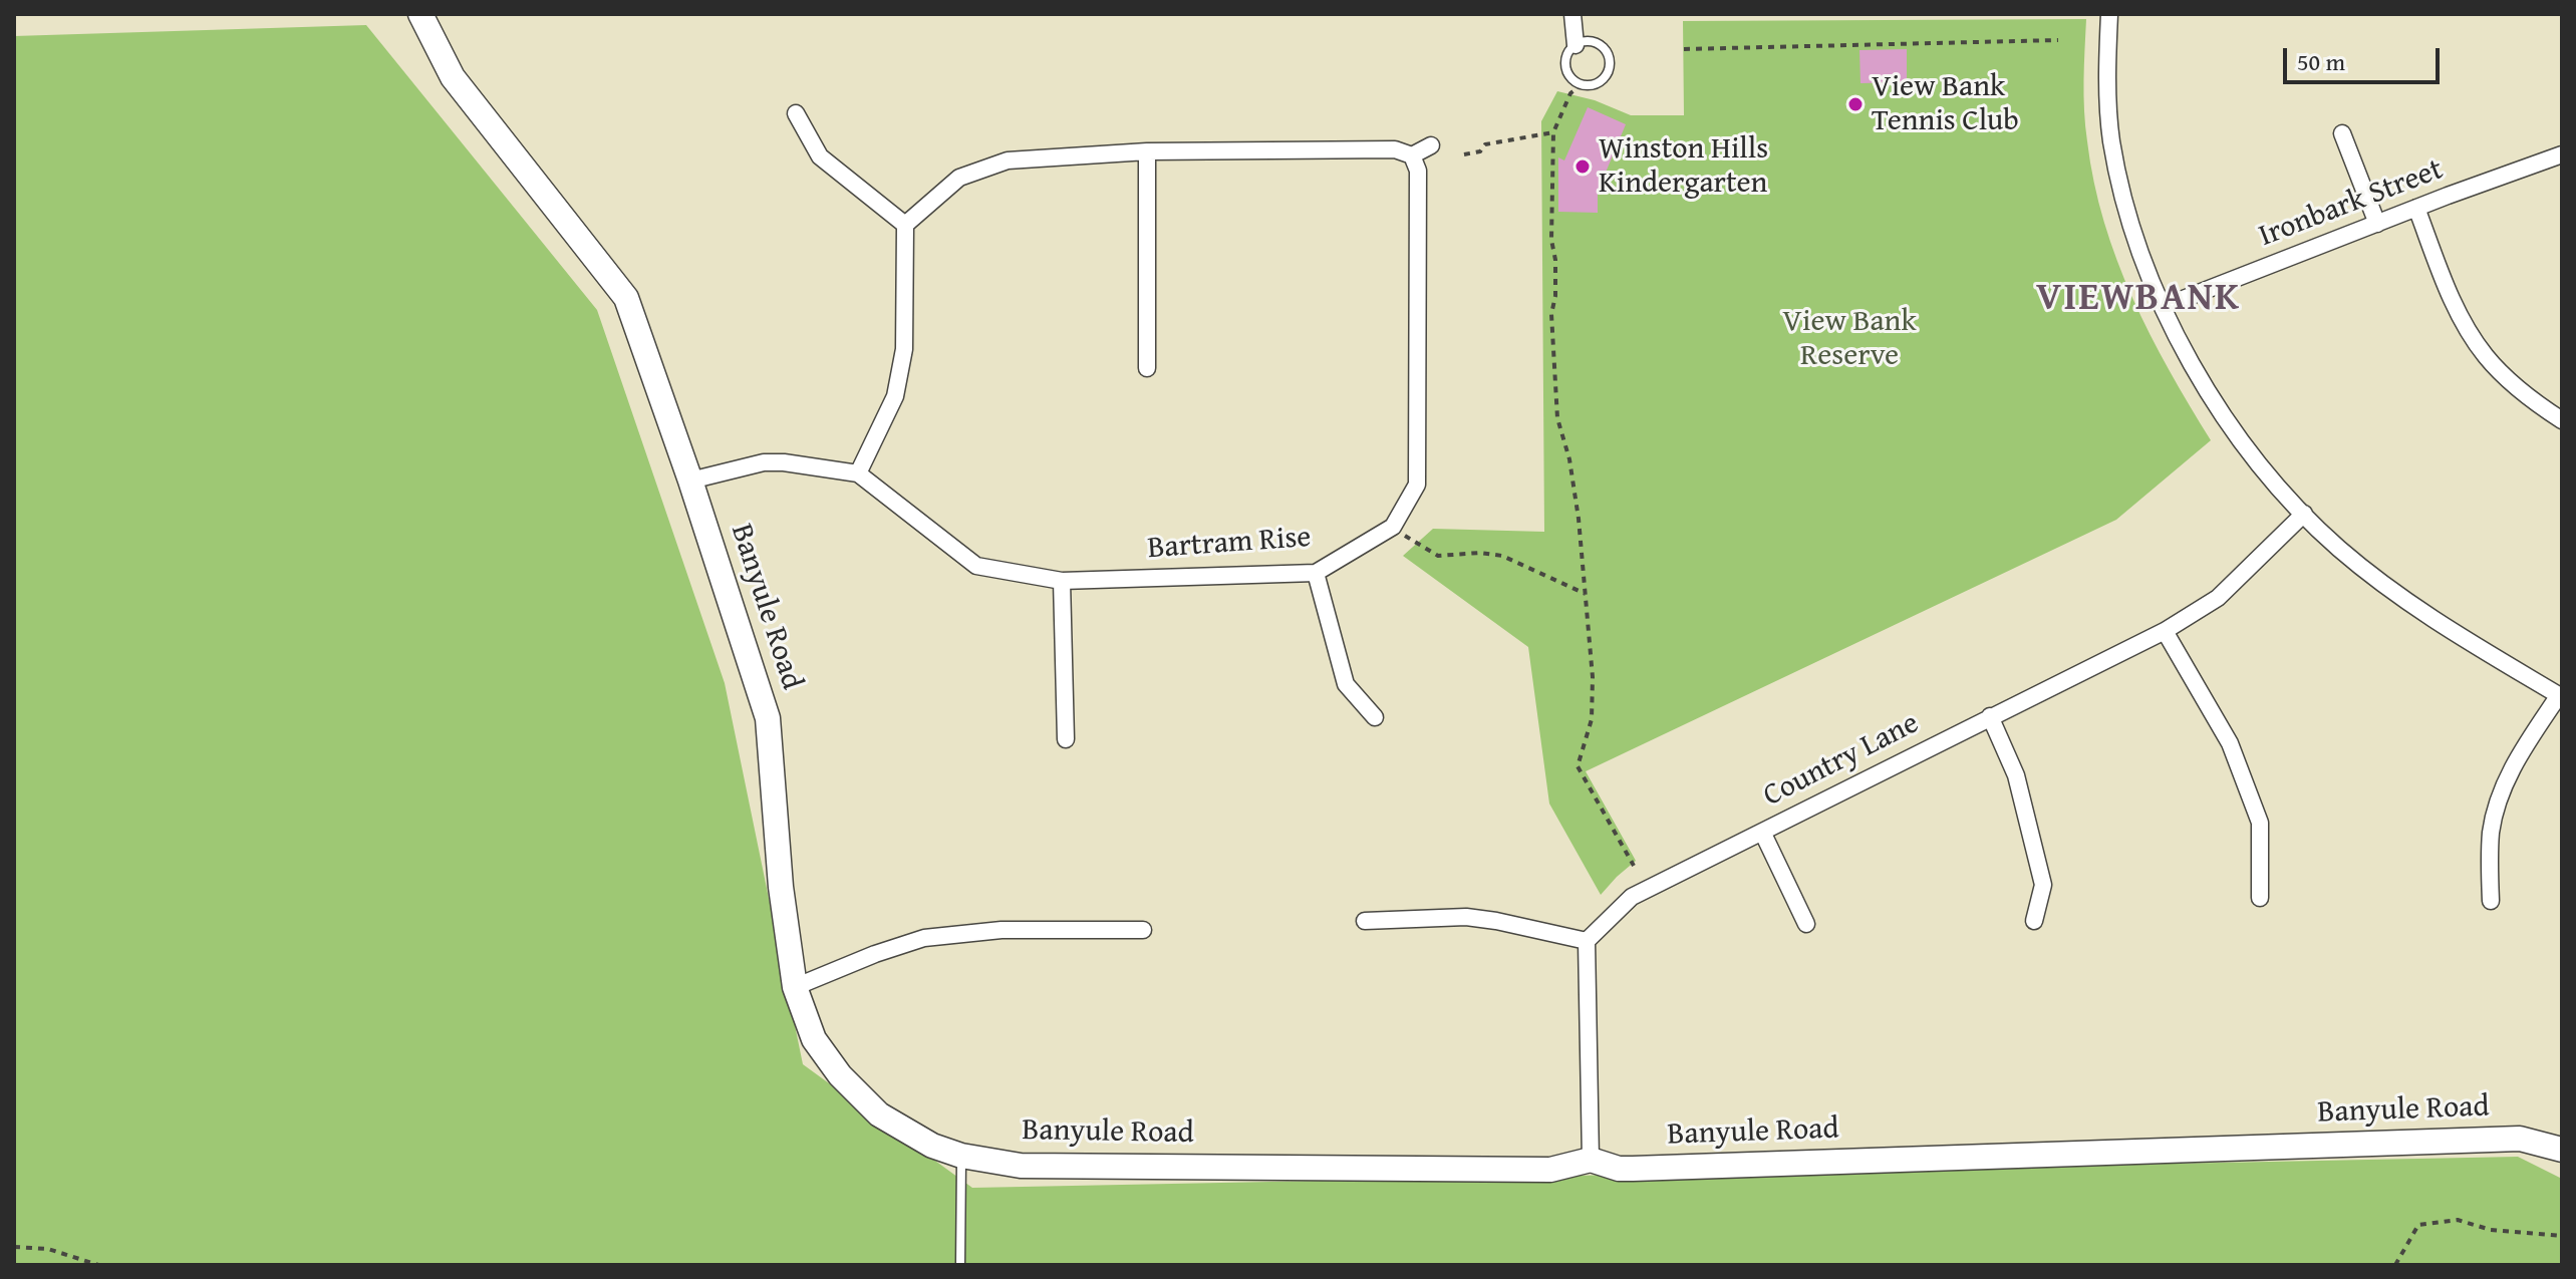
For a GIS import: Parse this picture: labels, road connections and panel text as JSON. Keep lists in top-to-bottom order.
{
  "streets": {
    "street": [
      "Ironbark Street",
      "Bartram Rise",
      "Banyule Road",
      "Country Lane"
    ]
  },
  "crossings": [
    ["Bartram Rise", "Banyule Road"]
  ],
  "districts": ["VIEWBANK"],
  "parks": ["View Bank Reserve"],
  "places": ["View Bank Tennis Club", "Winston Hills Kindergarten"],
  "scale_bar": "50 m"
}
